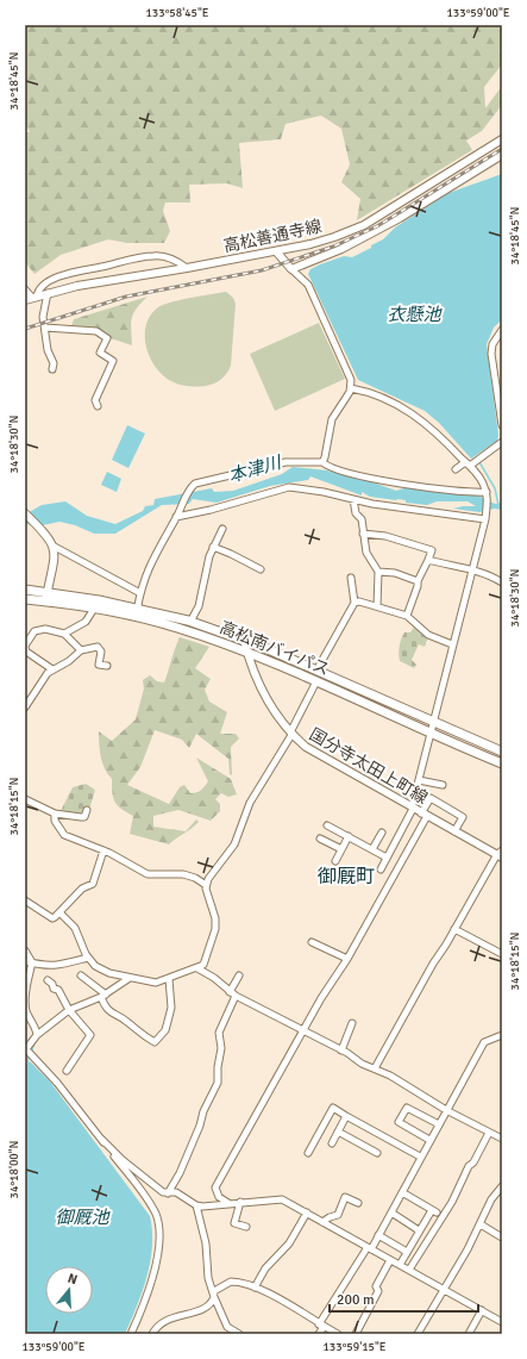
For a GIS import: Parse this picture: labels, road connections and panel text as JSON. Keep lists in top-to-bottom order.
{
  "streets": {
    "highway": ["高松南バイパス"],
    "main road": ["高松善通寺線", "国分寺太田上町線"]
  },
  "crossings": [
    ["高松南バイパス", "国分寺太田上町線"]
  ],
  "districts": ["御厩町"],
  "water": ["衣懸池", "本津川", "御厩池"],
  "scale_bar": "200 m",
  "north": "top",
  "coordinates": [
    "133°58'45\"E",
    "133°59'00\"E",
    "34°18'45\"N",
    "34°18'30\"N",
    "34°18'15\"N",
    "34°18'00\"N",
    "133°59'15\"E"
  ]
}
